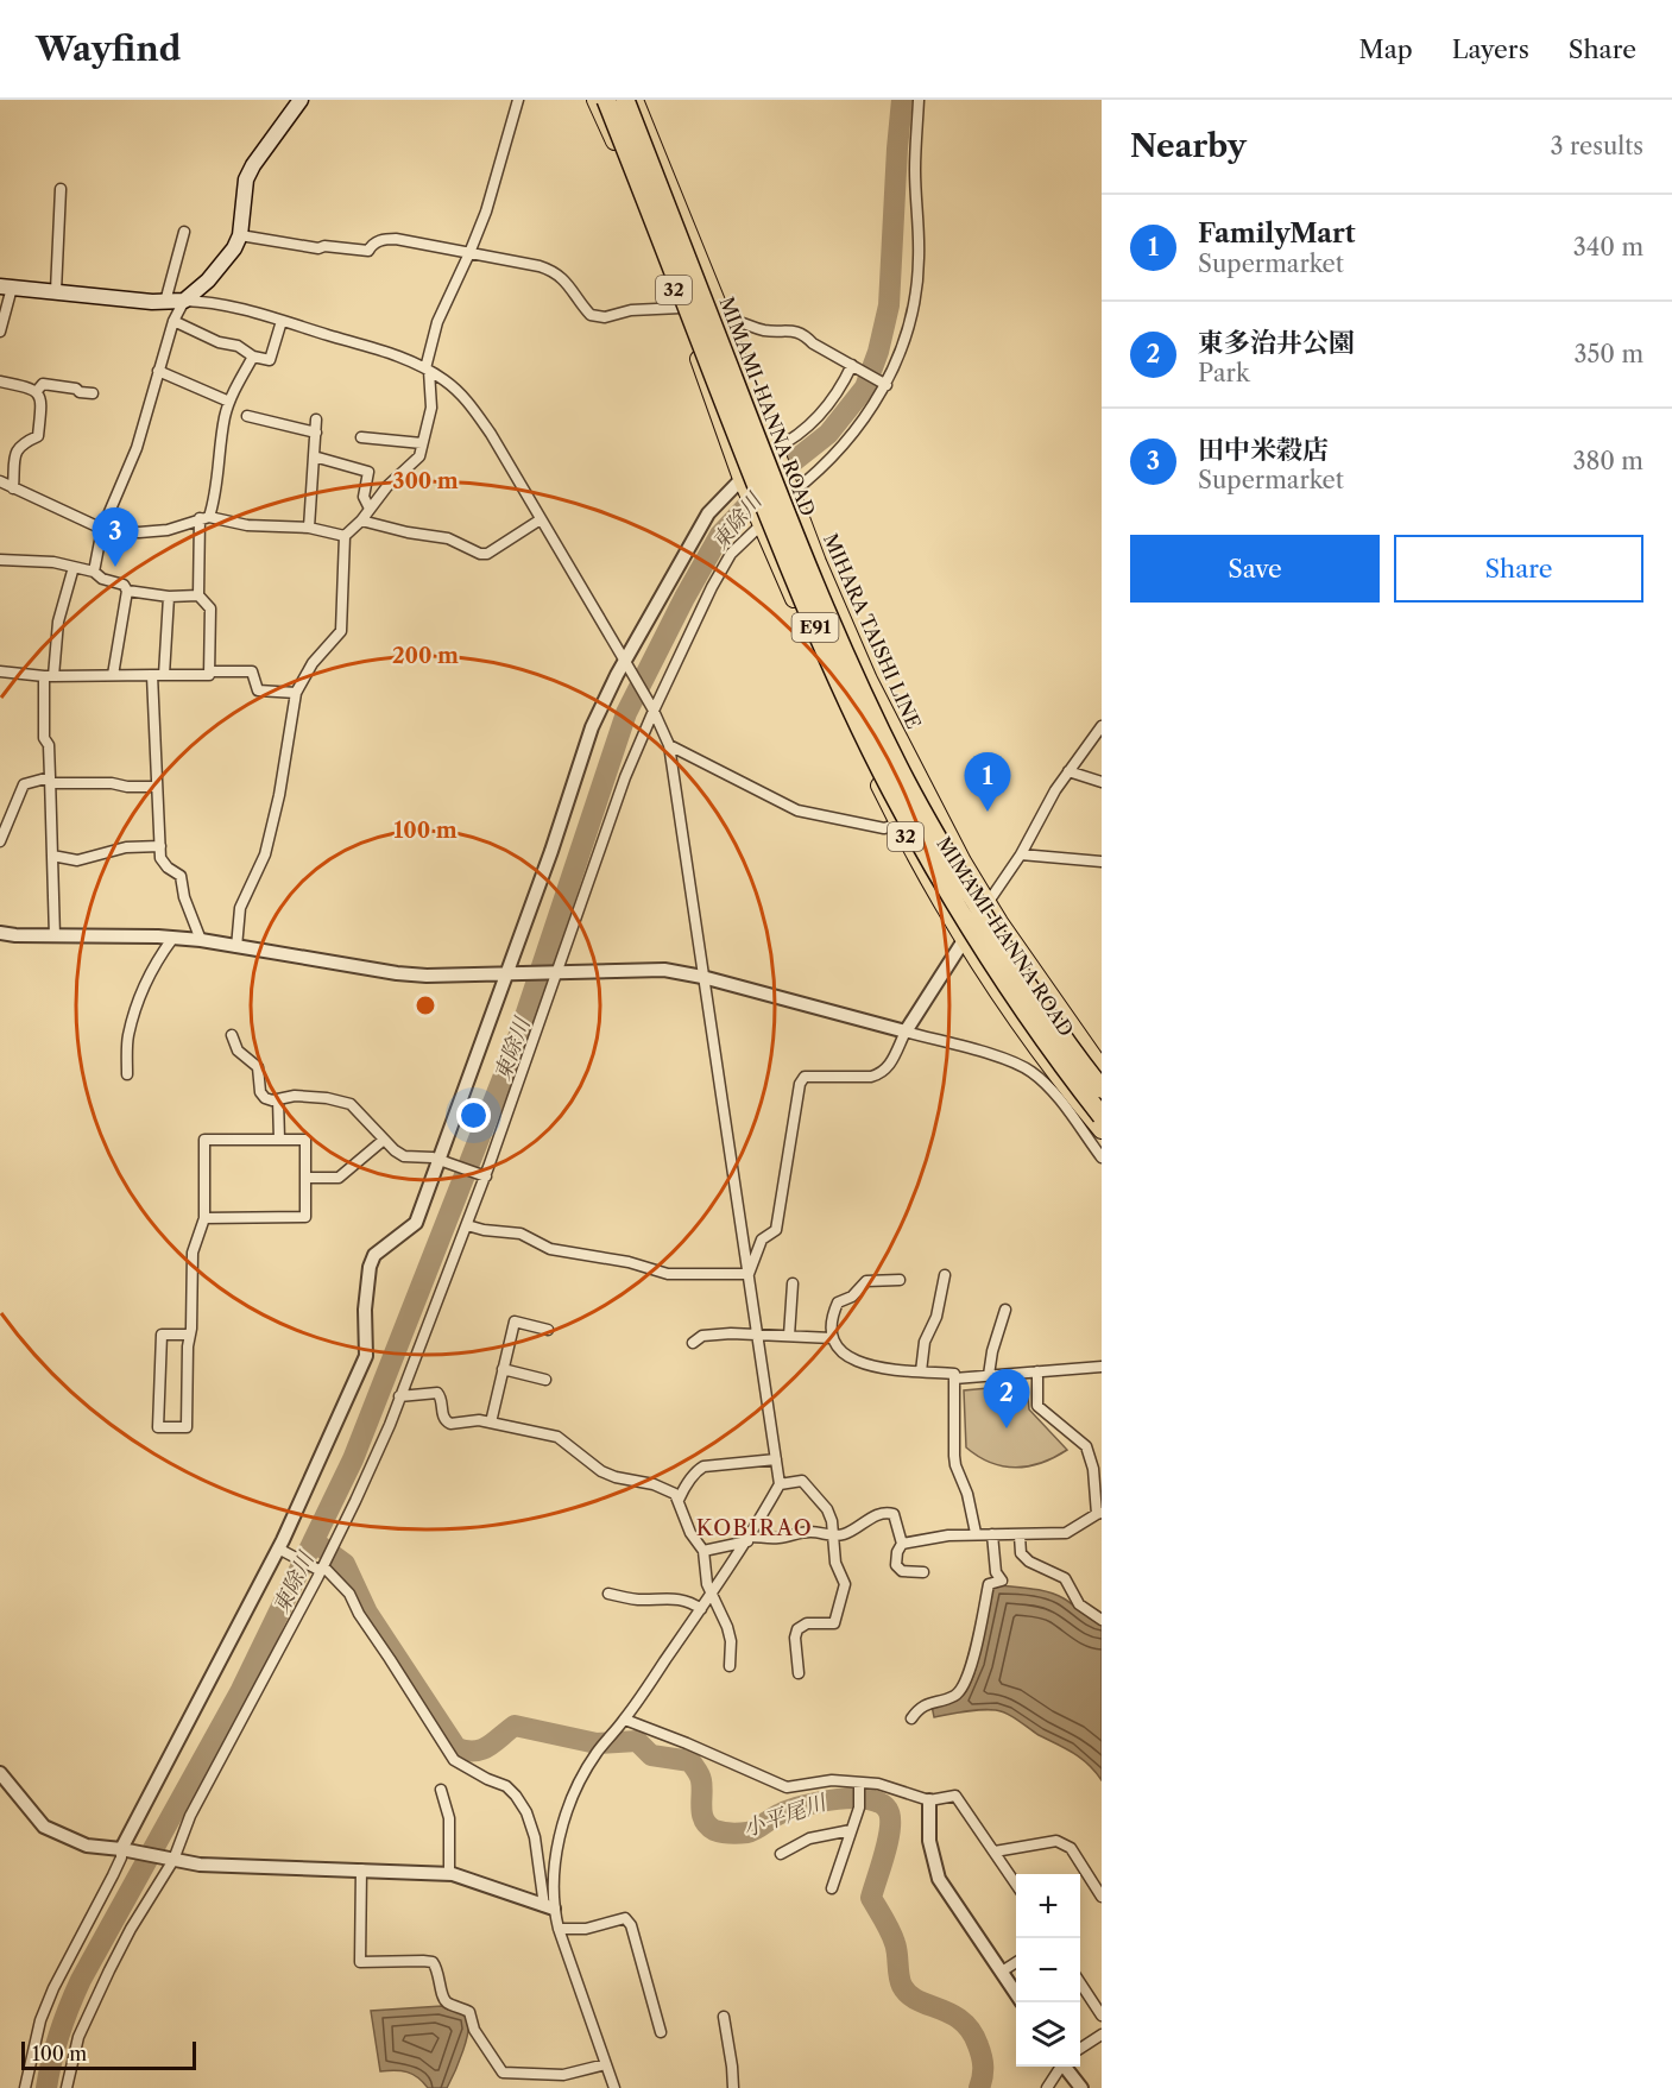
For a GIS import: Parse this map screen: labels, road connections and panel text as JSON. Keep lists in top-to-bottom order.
{
  "streets": {
    "highway": ["MIMAMI-HANNA ROAD", "E91"],
    "main road": ["32", "MIHARA TAISHI LINE"]
  },
  "districts": ["KOBIRAO"],
  "water": ["東除川", "小平尾川"],
  "scale_bar": "100 m",
  "page": {
    "header": "Wayfind",
    "nav": ["Map", "Layers", "Share"],
    "heading": ["Nearby", "3 results"],
    "list": [
      {
        "mark": "1",
        "name": "FamilyMart",
        "note": "Supermarket",
        "value": "340 m"
      },
      {
        "mark": "2",
        "name": "東多治井公園",
        "note": "Park",
        "value": "350 m"
      },
      {
        "mark": "3",
        "name": "田中米穀店",
        "note": "Supermarket",
        "value": "380 m"
      }
    ],
    "pins": ["3", "1", "2"],
    "buttons": ["Save", "Share"],
    "map_buttons": ["+", "−"],
    "scale": "100 m"
  },
  "rings": ["300 m", "200 m", "100 m"]
}
